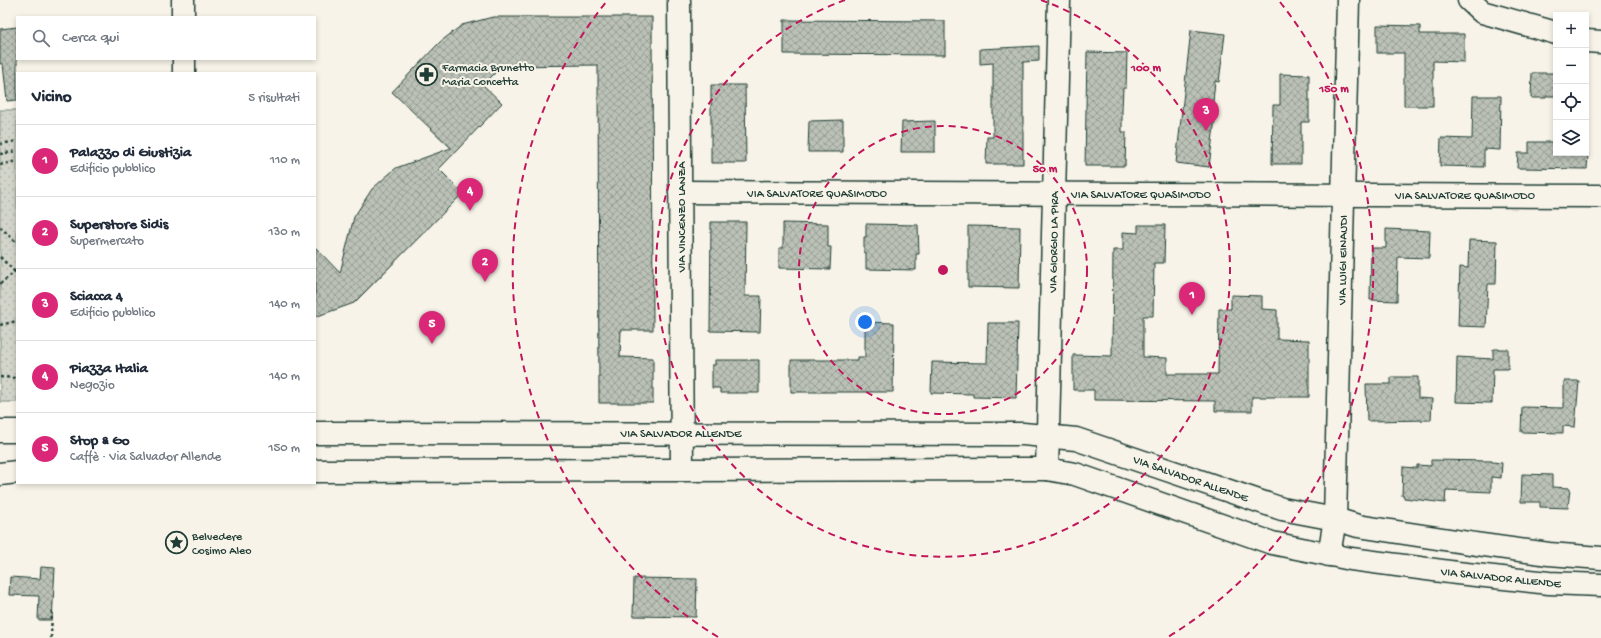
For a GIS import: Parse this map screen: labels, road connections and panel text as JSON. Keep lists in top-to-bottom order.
{
  "streets": {
    "street": [
      "VIA SALVATORE QUASIMODO",
      "VIA VINCENZO LANZA",
      "VIA GIORGIO LA PIRA",
      "VIA LUIGI EINAUDI",
      "VIA SALVADOR ALLENDE"
    ]
  },
  "crossings": [
    ["VIA SALVATORE QUASIMODO", "VIA VINCENZO LANZA"],
    ["VIA SALVATORE QUASIMODO", "VIA GIORGIO LA PIRA"],
    ["VIA SALVATORE QUASIMODO", "VIA LUIGI EINAUDI"],
    ["VIA VINCENZO LANZA", "VIA SALVADOR ALLENDE"],
    ["VIA GIORGIO LA PIRA", "VIA SALVADOR ALLENDE"],
    ["VIA LUIGI EINAUDI", "VIA SALVADOR ALLENDE"]
  ],
  "places": {
    "pharmacy": ["Farmacia Brunetto Maria Concetta"],
    "place": ["Belvedere Cosimo Aleo"]
  },
  "page": {
    "map_buttons": ["+", "−"],
    "search": "Cerca qui",
    "heading": ["Vicino", "5 risultati"],
    "pins": [
      "3",
      "4",
      "2",
      "1",
      "5"
    ],
    "list": [
      {
        "mark": "1",
        "name": "Palazzo di Giustizia",
        "note": "Edificio pubblico",
        "value": "110 m"
      },
      {
        "mark": "2",
        "name": "Superstore Sidis",
        "note": "Supermercato",
        "value": "130 m"
      },
      {
        "mark": "3",
        "name": "Sciacca 4",
        "note": "Edificio pubblico",
        "value": "140 m"
      },
      {
        "mark": "4",
        "name": "Piazza Italia",
        "note": "Negozio",
        "value": "140 m"
      },
      {
        "mark": "5",
        "name": "Stop & Go",
        "note": "Caffè · Via Salvador Allende",
        "value": "150 m"
      }
    ]
  },
  "rings": ["100 m", "150 m", "50 m"]
}
